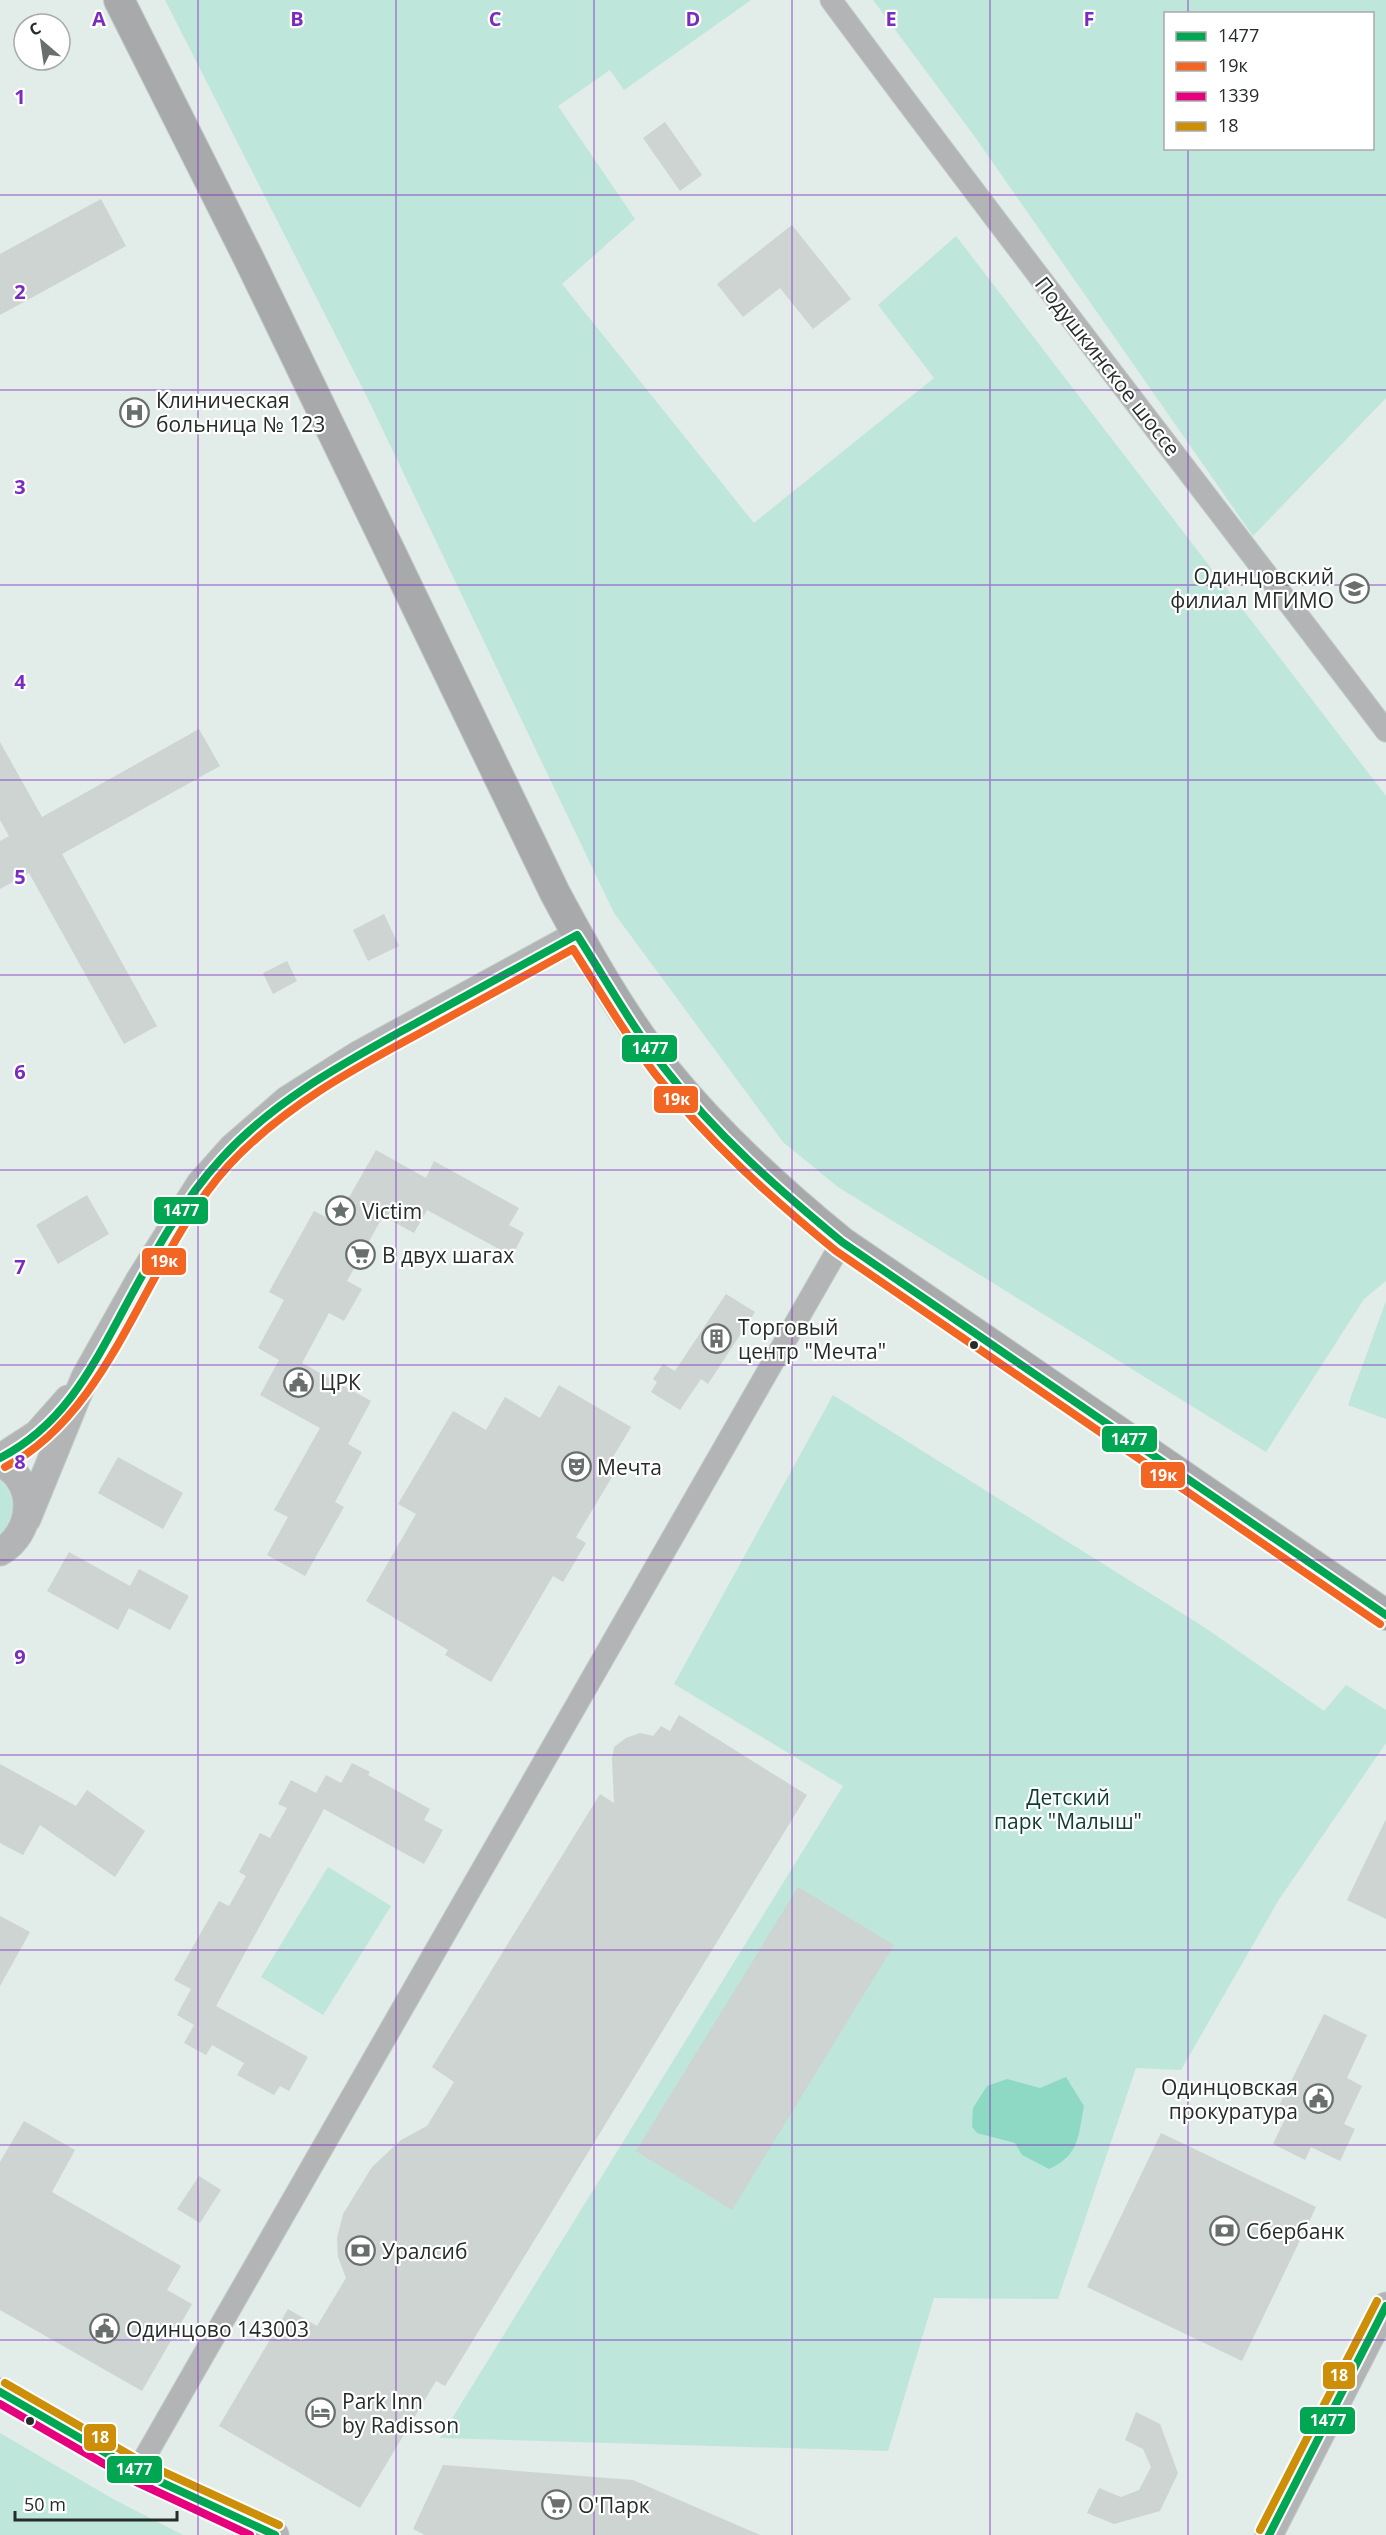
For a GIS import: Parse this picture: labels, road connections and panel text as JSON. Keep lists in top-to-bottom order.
{
  "streets": {
    "street": ["Подушкинское шоссе"]
  },
  "parks": ["Детский парк \"Малыш\""],
  "places": {
    "hospital": ["Клиническая больница № 123"],
    "school or university": ["Одинцовский филиал МГИМО"],
    "place": ["Victim"],
    "supermarket": ["В двух шагах", "О'Парк"],
    "building": ["Торговый центр \"Мечта\""],
    "public building": ["ЦРК", "Одинцовская прокуратура", "Одинцово 143003"],
    "theatre": ["Мечта"],
    "bank": ["Сбербанк", "Уралсиб"],
    "hotel": ["Park Inn by Radisson"]
  },
  "lines": [
    "transit line 1477",
    "transit line 19к",
    "transit line 18",
    "transit line 1339"
  ],
  "legend": [
    "1477",
    "19к",
    "1339",
    "18"
  ],
  "scale_bar": "50 m",
  "north": "top left",
  "grid": {
    "columns": [
      "A",
      "B",
      "C",
      "D",
      "E",
      "F"
    ],
    "rows": [
      "1",
      "2",
      "3",
      "4",
      "5",
      "6",
      "7",
      "8",
      "9"
    ]
  }
}
